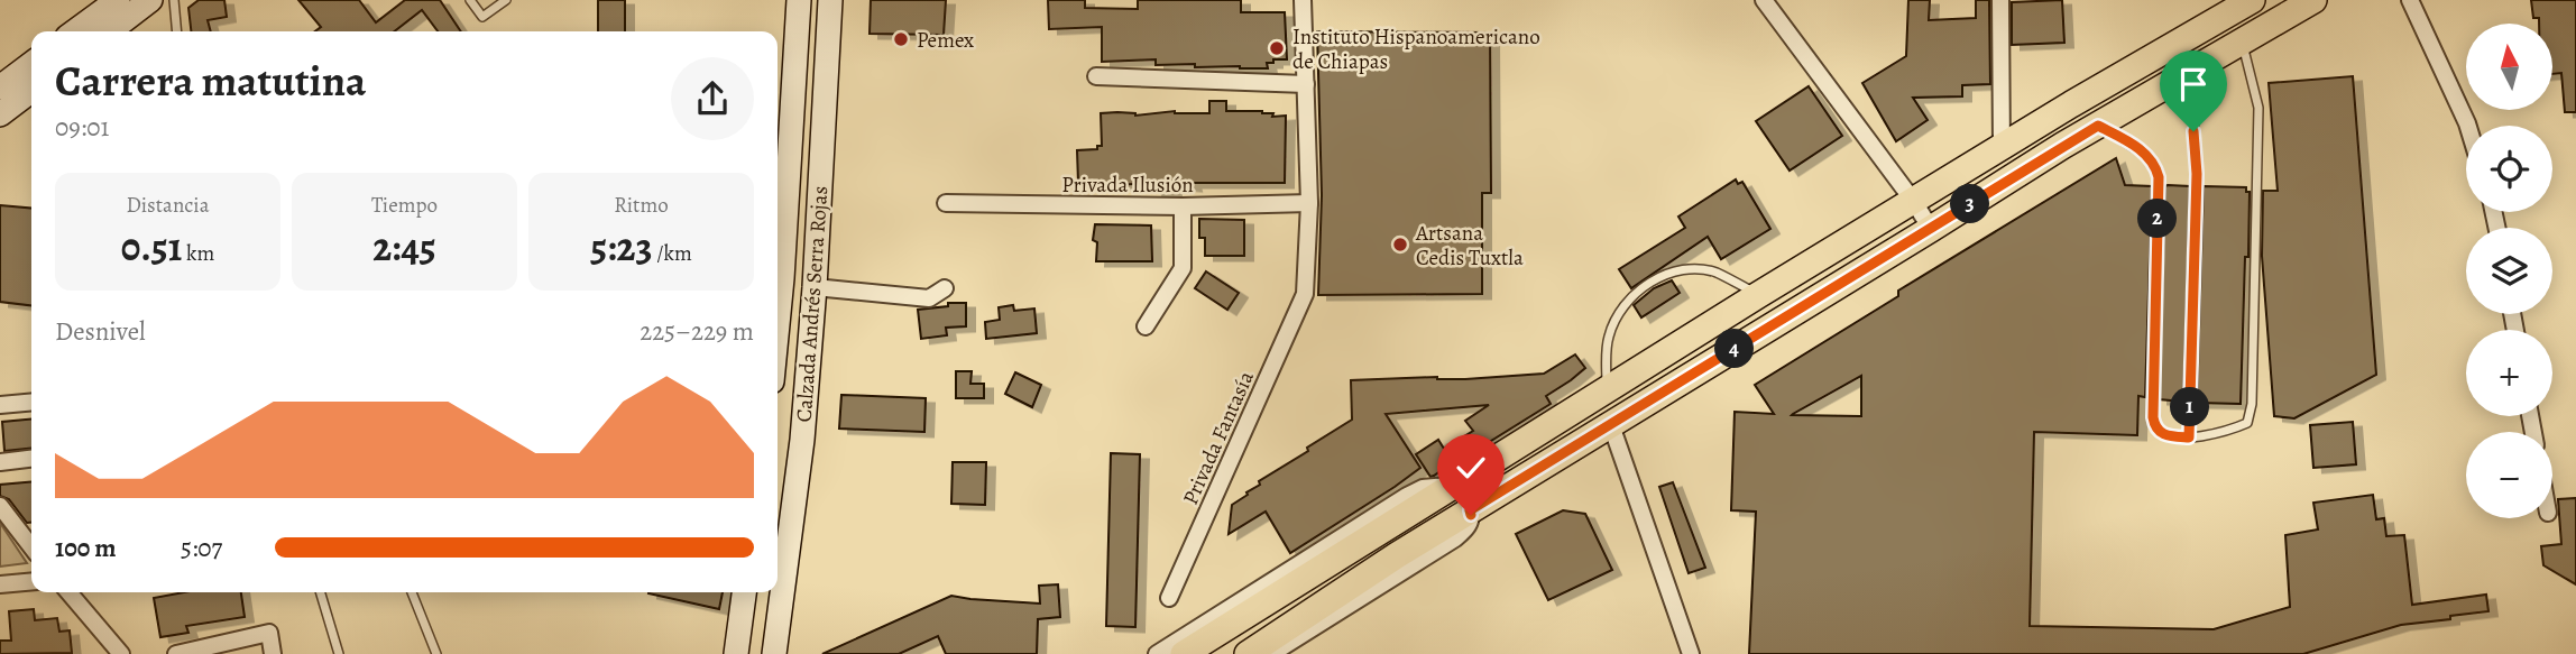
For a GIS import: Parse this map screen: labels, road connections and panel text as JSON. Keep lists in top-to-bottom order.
{
  "streets": {
    "main road": ["Calzada Andrés Serra Rojas"],
    "street": ["Privada Ilusión", "Privada Fantasía"]
  },
  "crossings": [
    ["Privada Ilusión", "Privada Fantasía"]
  ],
  "places": ["Pemex", "Instituto Hispanoamericano de Chiapas", "Artsana Cedis Tuxtla"],
  "north": "top",
  "page": {
    "map_buttons": ["+", "−"],
    "heading": ["Carrera matutina", "09:01"],
    "stats": [
      ["Distancia", "0.51 km"],
      ["Tiempo", "2:45"],
      ["Ritmo", "5:23 /km"]
    ],
    "pins": [
      "3",
      "2",
      "4",
      "1"
    ],
    "chart": ["Desnivel", "225–229 m"],
    "list": [
      {
        "name": "100 m",
        "note": "5:07"
      }
    ]
  }
}
